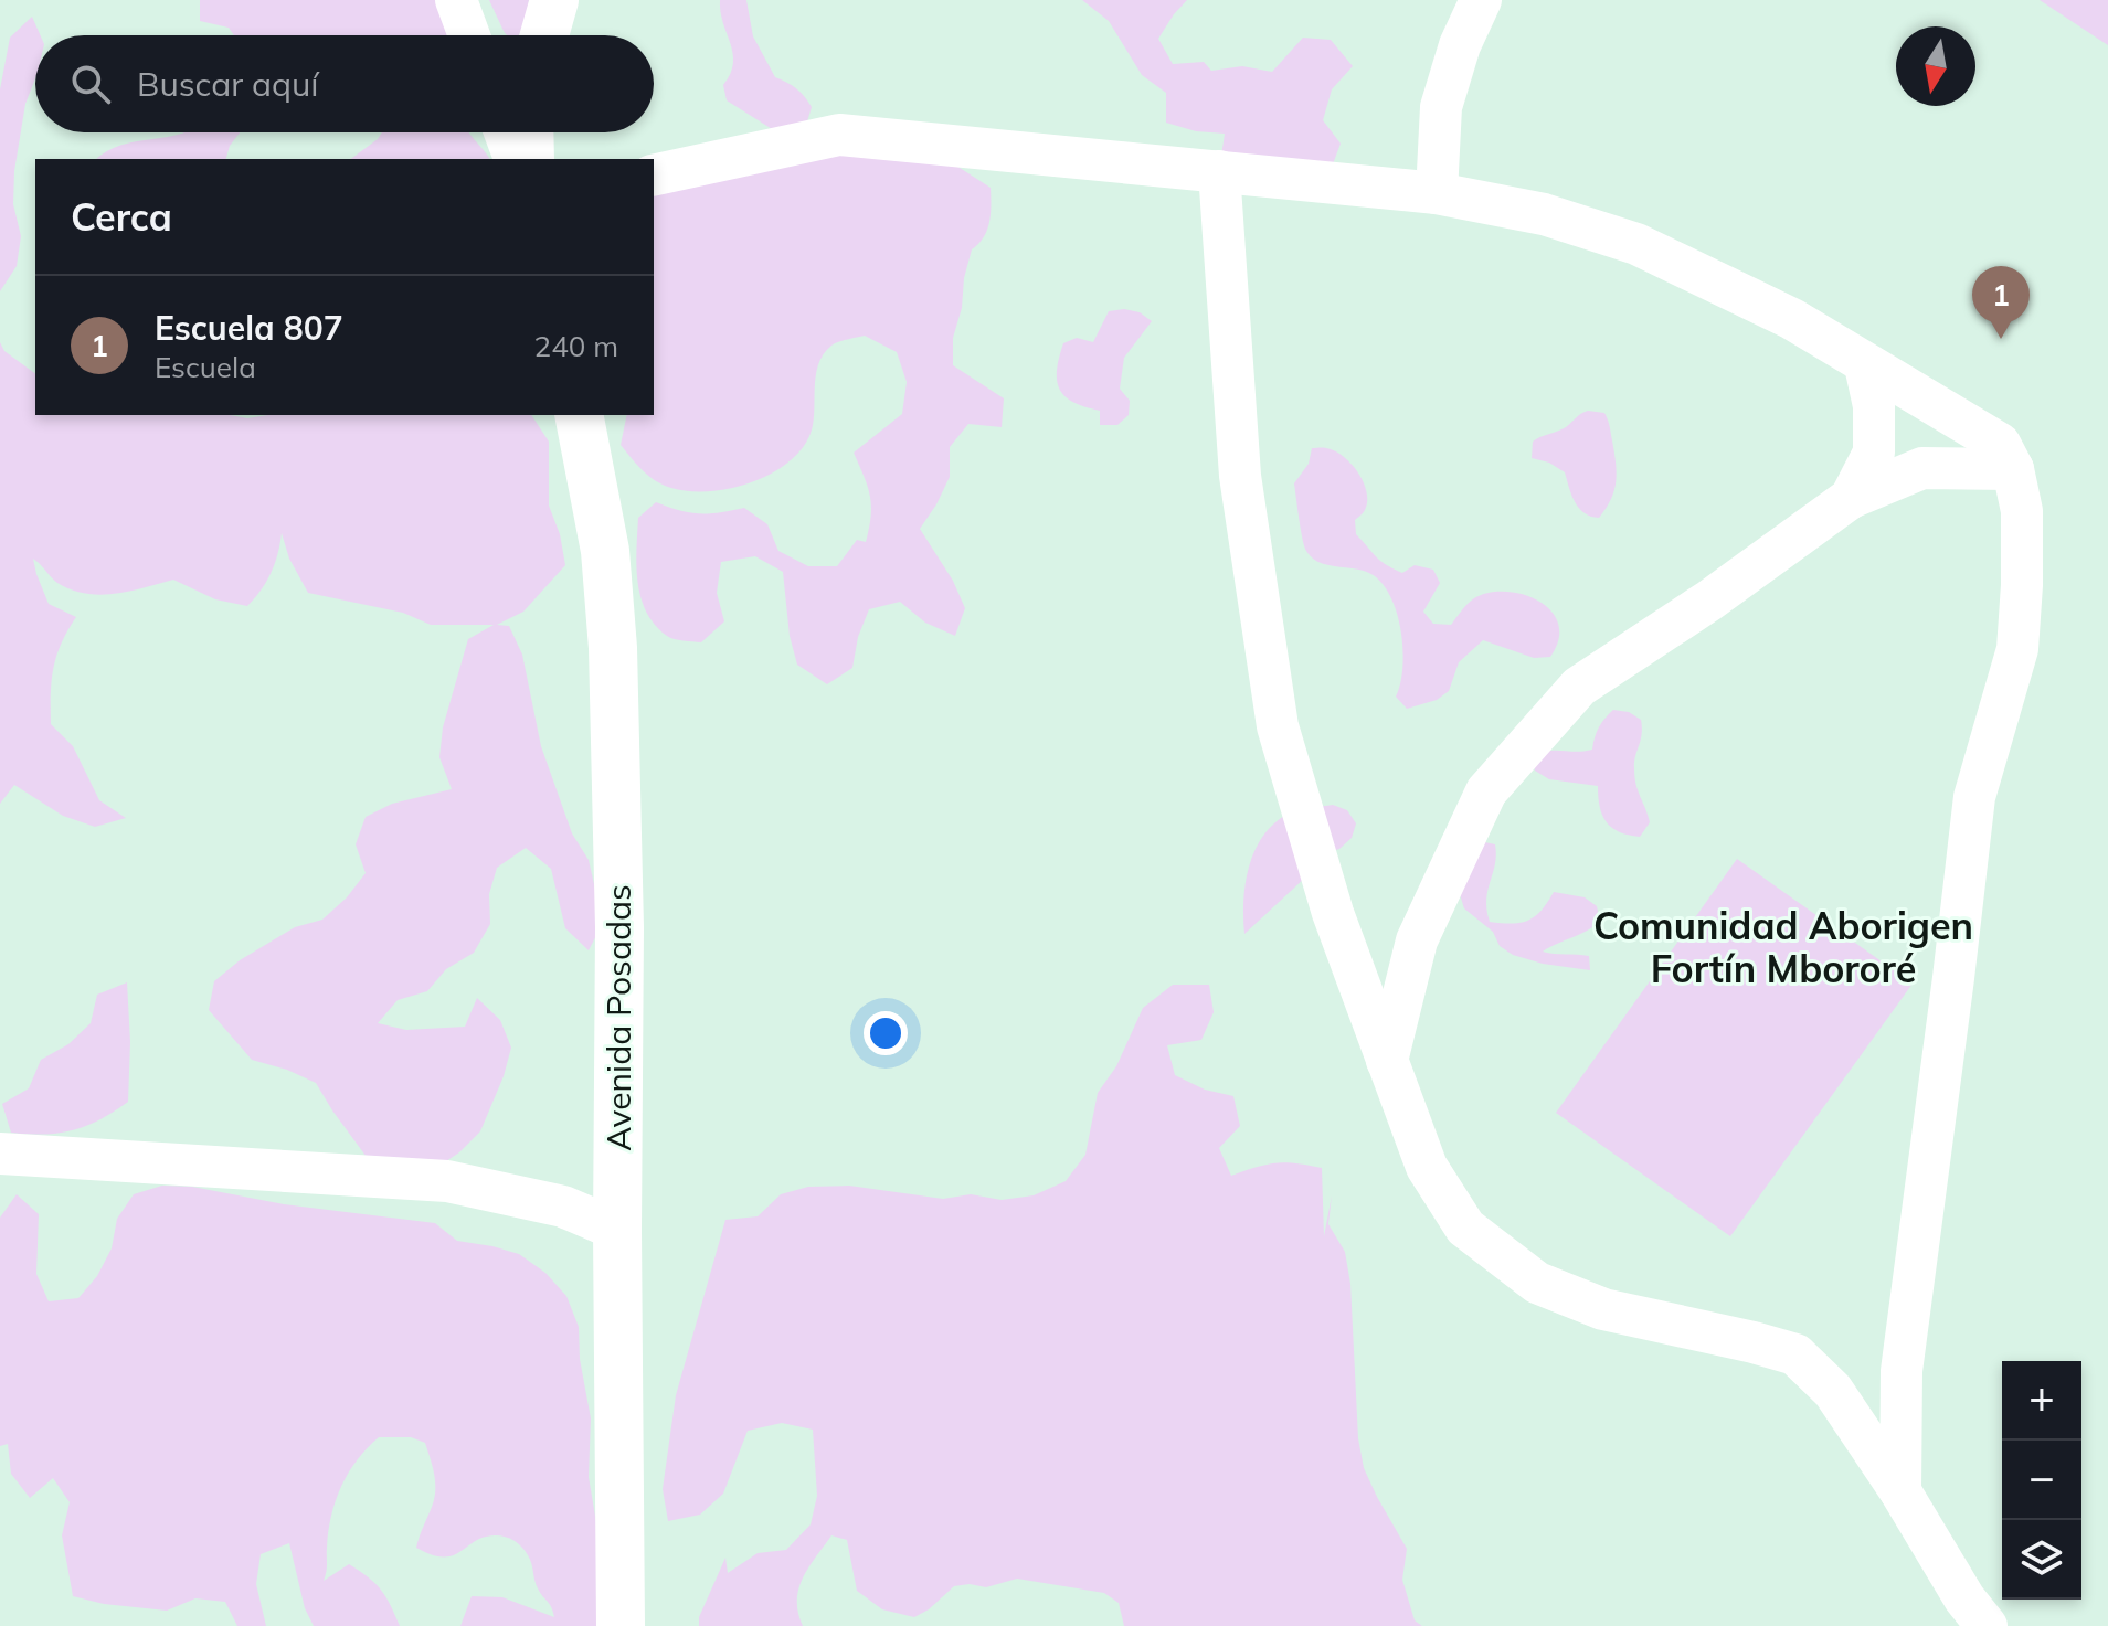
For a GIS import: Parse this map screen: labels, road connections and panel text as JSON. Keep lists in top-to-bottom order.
{
  "streets": {
    "street": ["Avenida Posadas"]
  },
  "districts": ["Comunidad Aborigen Fortín Mbororé"],
  "north": "bottom",
  "page": {
    "search": "Buscar aquí",
    "heading": "Cerca",
    "pins": "1",
    "list": [
      {
        "mark": "1",
        "name": "Escuela 807",
        "note": "Escuela",
        "value": "240 m"
      }
    ],
    "map_buttons": ["+", "−"]
  }
}
